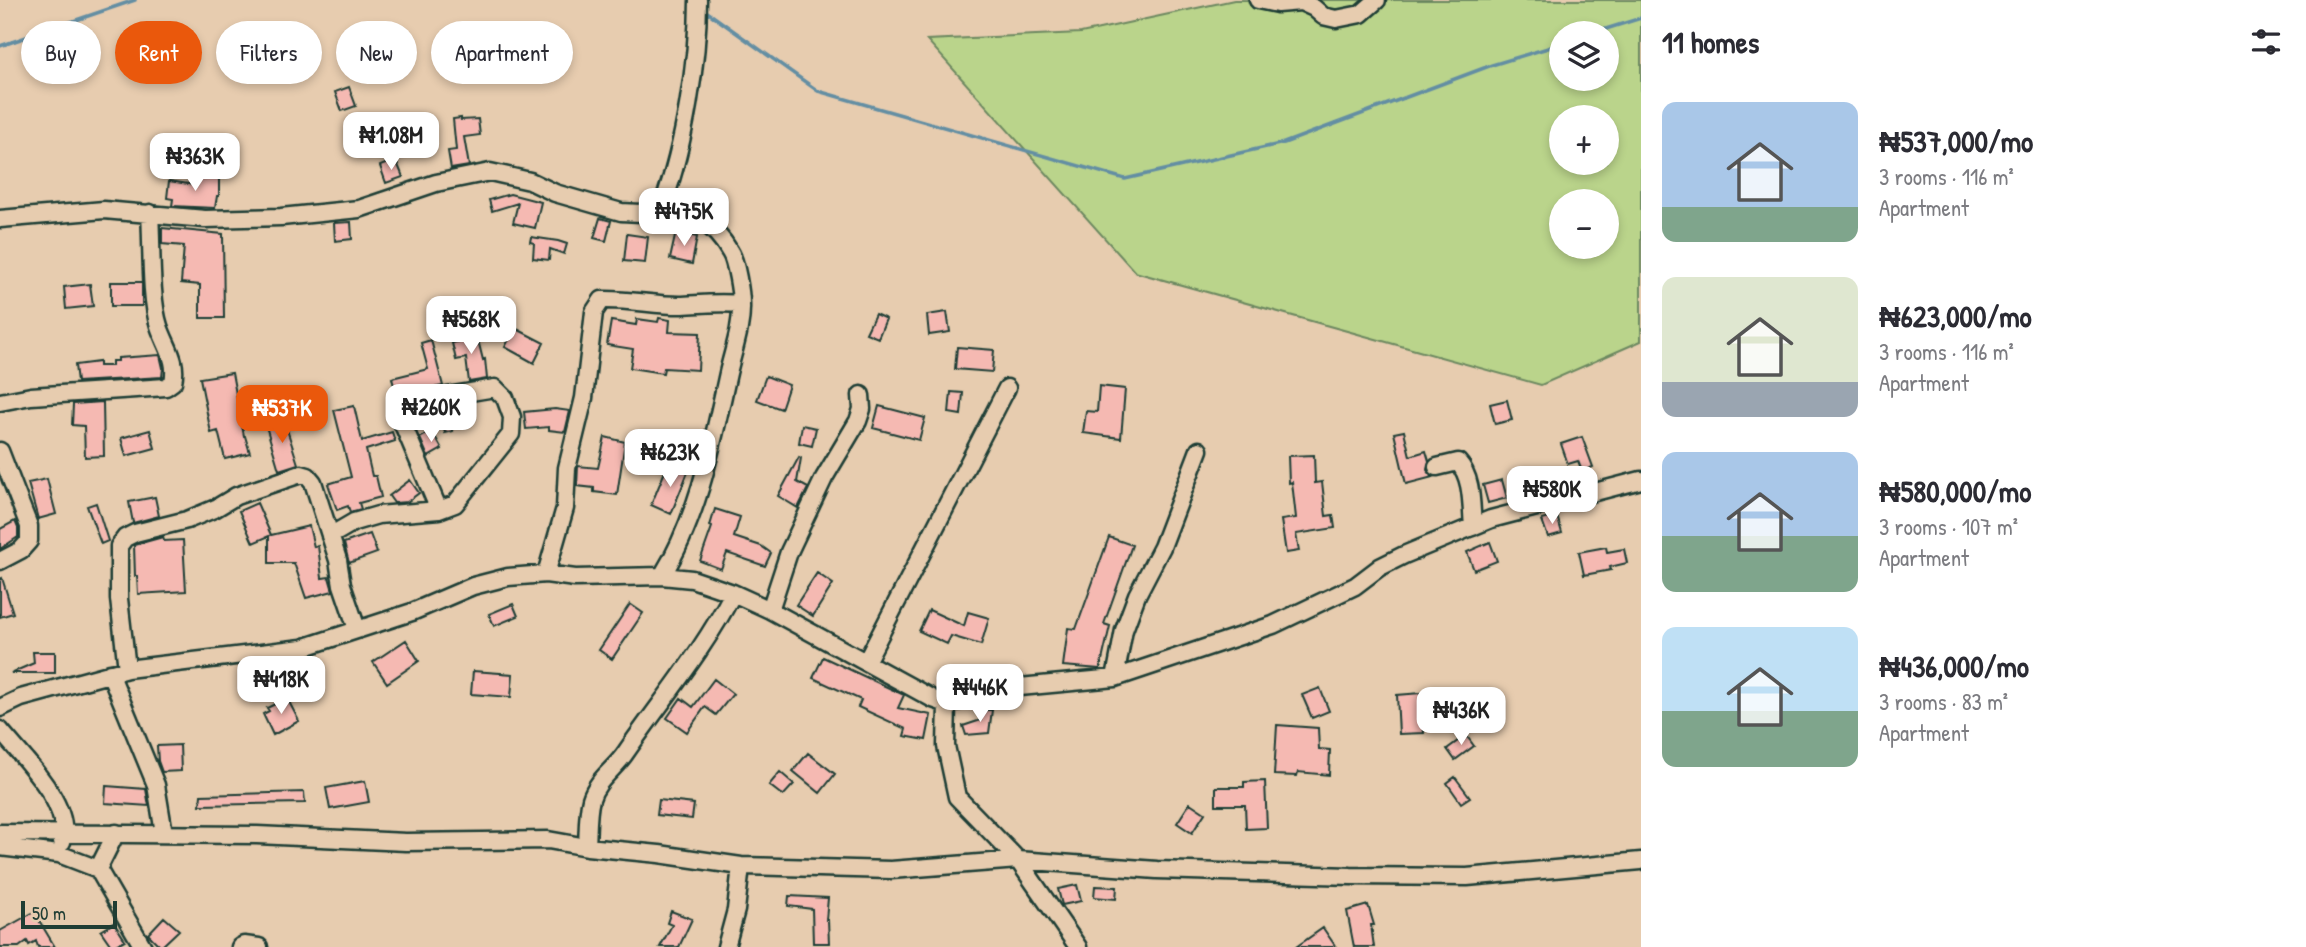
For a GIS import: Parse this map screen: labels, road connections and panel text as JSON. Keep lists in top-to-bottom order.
{
  "scale_bar": "50 m",
  "page": {
    "heading": "11 homes",
    "map_buttons": ["+", "−"],
    "chip": [
      "Buy",
      "Rent",
      "Filters",
      "New",
      "Apartment"
    ],
    "list": [
      {
        "name": "₦537,000/mo",
        "note": "3 rooms · 116 m² · Apartment"
      },
      {
        "name": "₦623,000/mo",
        "note": "3 rooms · 116 m² · Apartment"
      },
      {
        "name": "₦580,000/mo",
        "note": "3 rooms · 107 m² · Apartment"
      },
      {
        "name": "₦436,000/mo",
        "note": "3 rooms · 83 m² · Apartment"
      }
    ],
    "price": [
      "₦1.08M",
      "₦363K",
      "₦475K",
      "₦568K",
      "₦260K",
      "₦537K",
      "₦623K",
      "₦580K",
      "₦418K",
      "₦446K",
      "₦436K"
    ],
    "scale": "50 m"
  }
}
